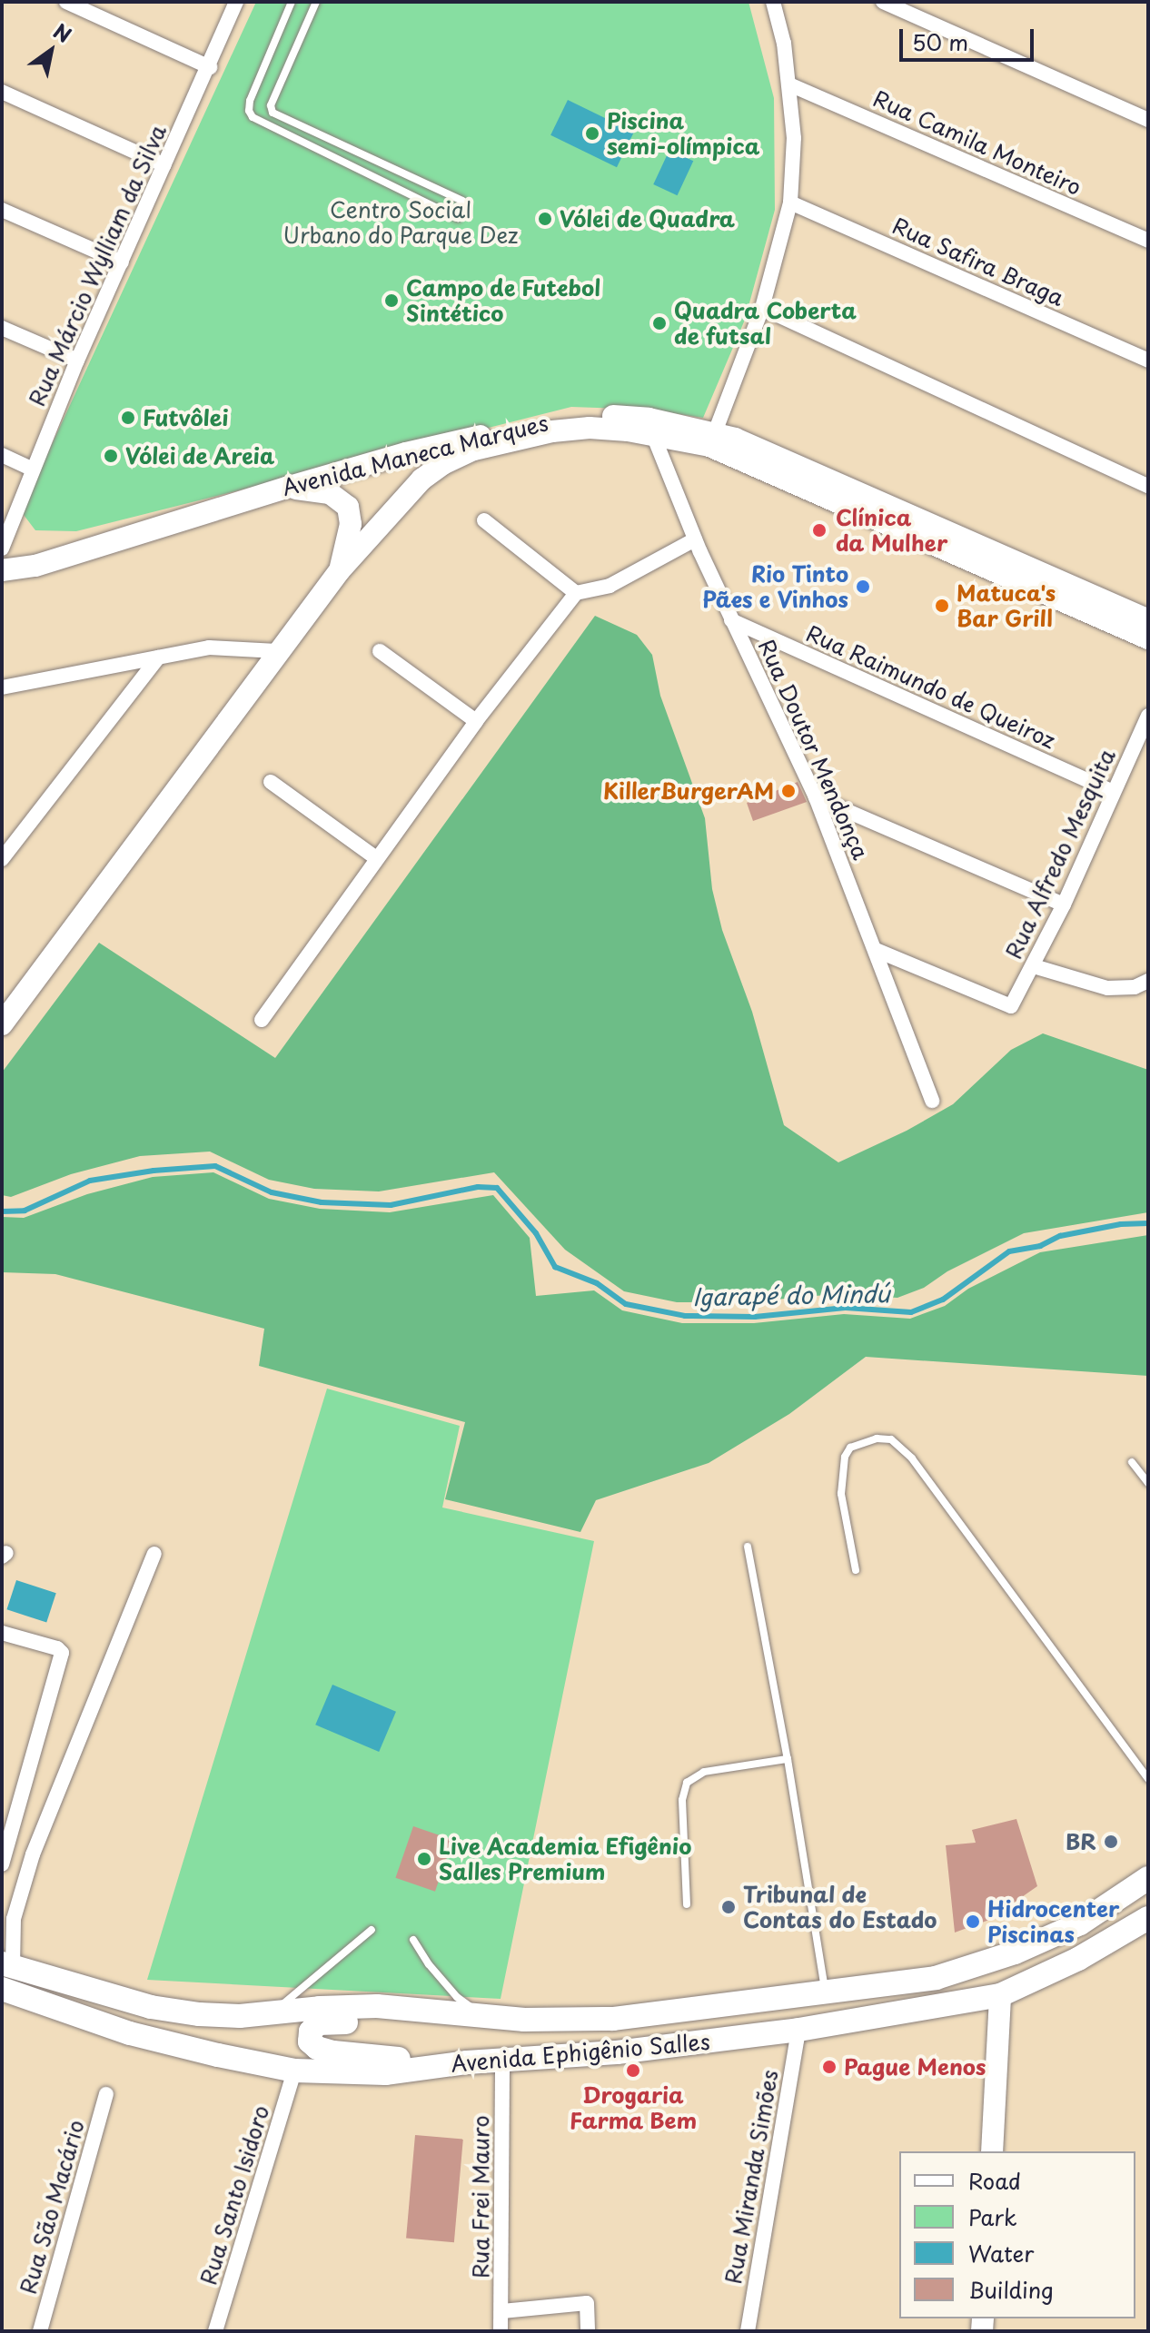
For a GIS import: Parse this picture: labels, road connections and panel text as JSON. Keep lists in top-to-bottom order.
{
  "streets": {
    "main road": ["Avenida Maneca Marques", "Avenida Ephigênio Salles"],
    "street": [
      "Rua Camila Monteiro",
      "Rua Safira Braga",
      "Rua Márcio Wylliam da Silva",
      "Rua Raimundo de Queiroz",
      "Rua Doutor Mendonça",
      "Rua Alfredo Mesquita",
      "Rua Miranda Simões",
      "Rua Santo Isidoro",
      "Rua Frei Mauro",
      "Rua São Macário"
    ]
  },
  "crossings": [
    ["Avenida Maneca Marques", "Rua Doutor Mendonça"],
    ["Rua Raimundo de Queiroz", "Rua Doutor Mendonça"],
    ["Rua Raimundo de Queiroz", "Rua Alfredo Mesquita"],
    ["Rua Doutor Mendonça", "Rua Alfredo Mesquita"],
    ["Avenida Ephigênio Salles", "Rua Miranda Simões"],
    ["Avenida Ephigênio Salles", "Rua Santo Isidoro"],
    ["Avenida Ephigênio Salles", "Rua Frei Mauro"]
  ],
  "water": ["Igarapé do Mindú"],
  "parks": ["Centro Social Urbano do Parque Dez"],
  "places": [
    "Piscina semi-olímpica",
    "Vólei de Quadra",
    "Campo de Futebol Sintético",
    "Quadra Coberta de futsal",
    "Futvôlei",
    "Vólei de Areia",
    "Clínica da Mulher",
    "Rio Tinto Pães e Vinhos",
    "Matuca's Bar Grill",
    "KillerBurgerAM",
    "BR",
    "Live Academia Efigênio Salles Premium",
    "Tribunal de Contas do Estado",
    "Hidrocenter Piscinas",
    "Pague Menos",
    "Drogaria Farma Bem"
  ],
  "legend": [
    "Road",
    "Park",
    "Water",
    "Building"
  ],
  "scale_bar": "50 m",
  "north": "top right"
}
